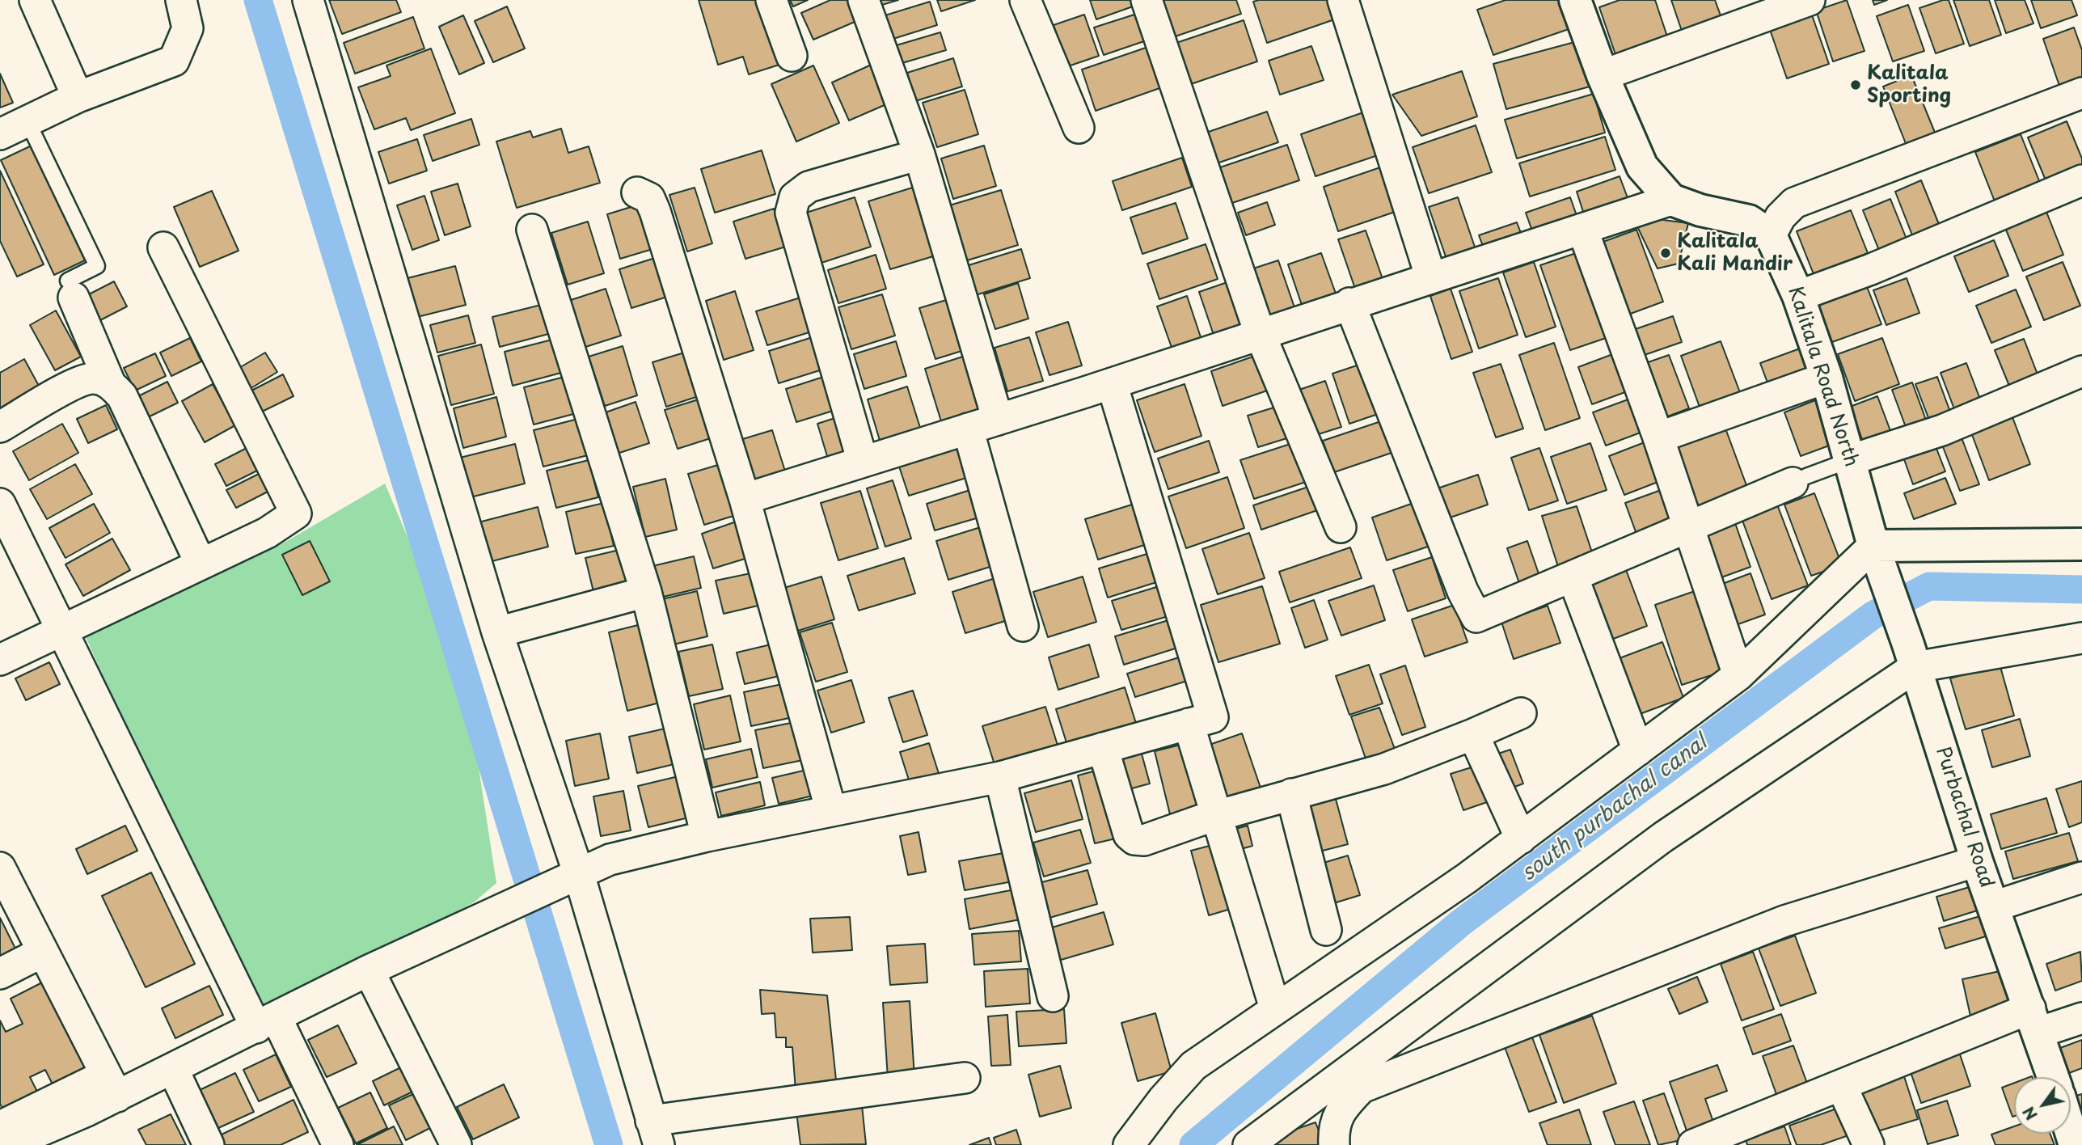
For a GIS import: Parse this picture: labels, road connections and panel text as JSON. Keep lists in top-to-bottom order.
{
  "streets": {
    "street": ["Kalitala Road North", "Purbachal Road"]
  },
  "crossings": [
    ["Kalitala Road North", "Purbachal Road"]
  ],
  "water": ["south purbachal canal"],
  "places": ["Kalitala Sporting", "Kalitala Kali Mandir"],
  "north": "bottom left"
}
